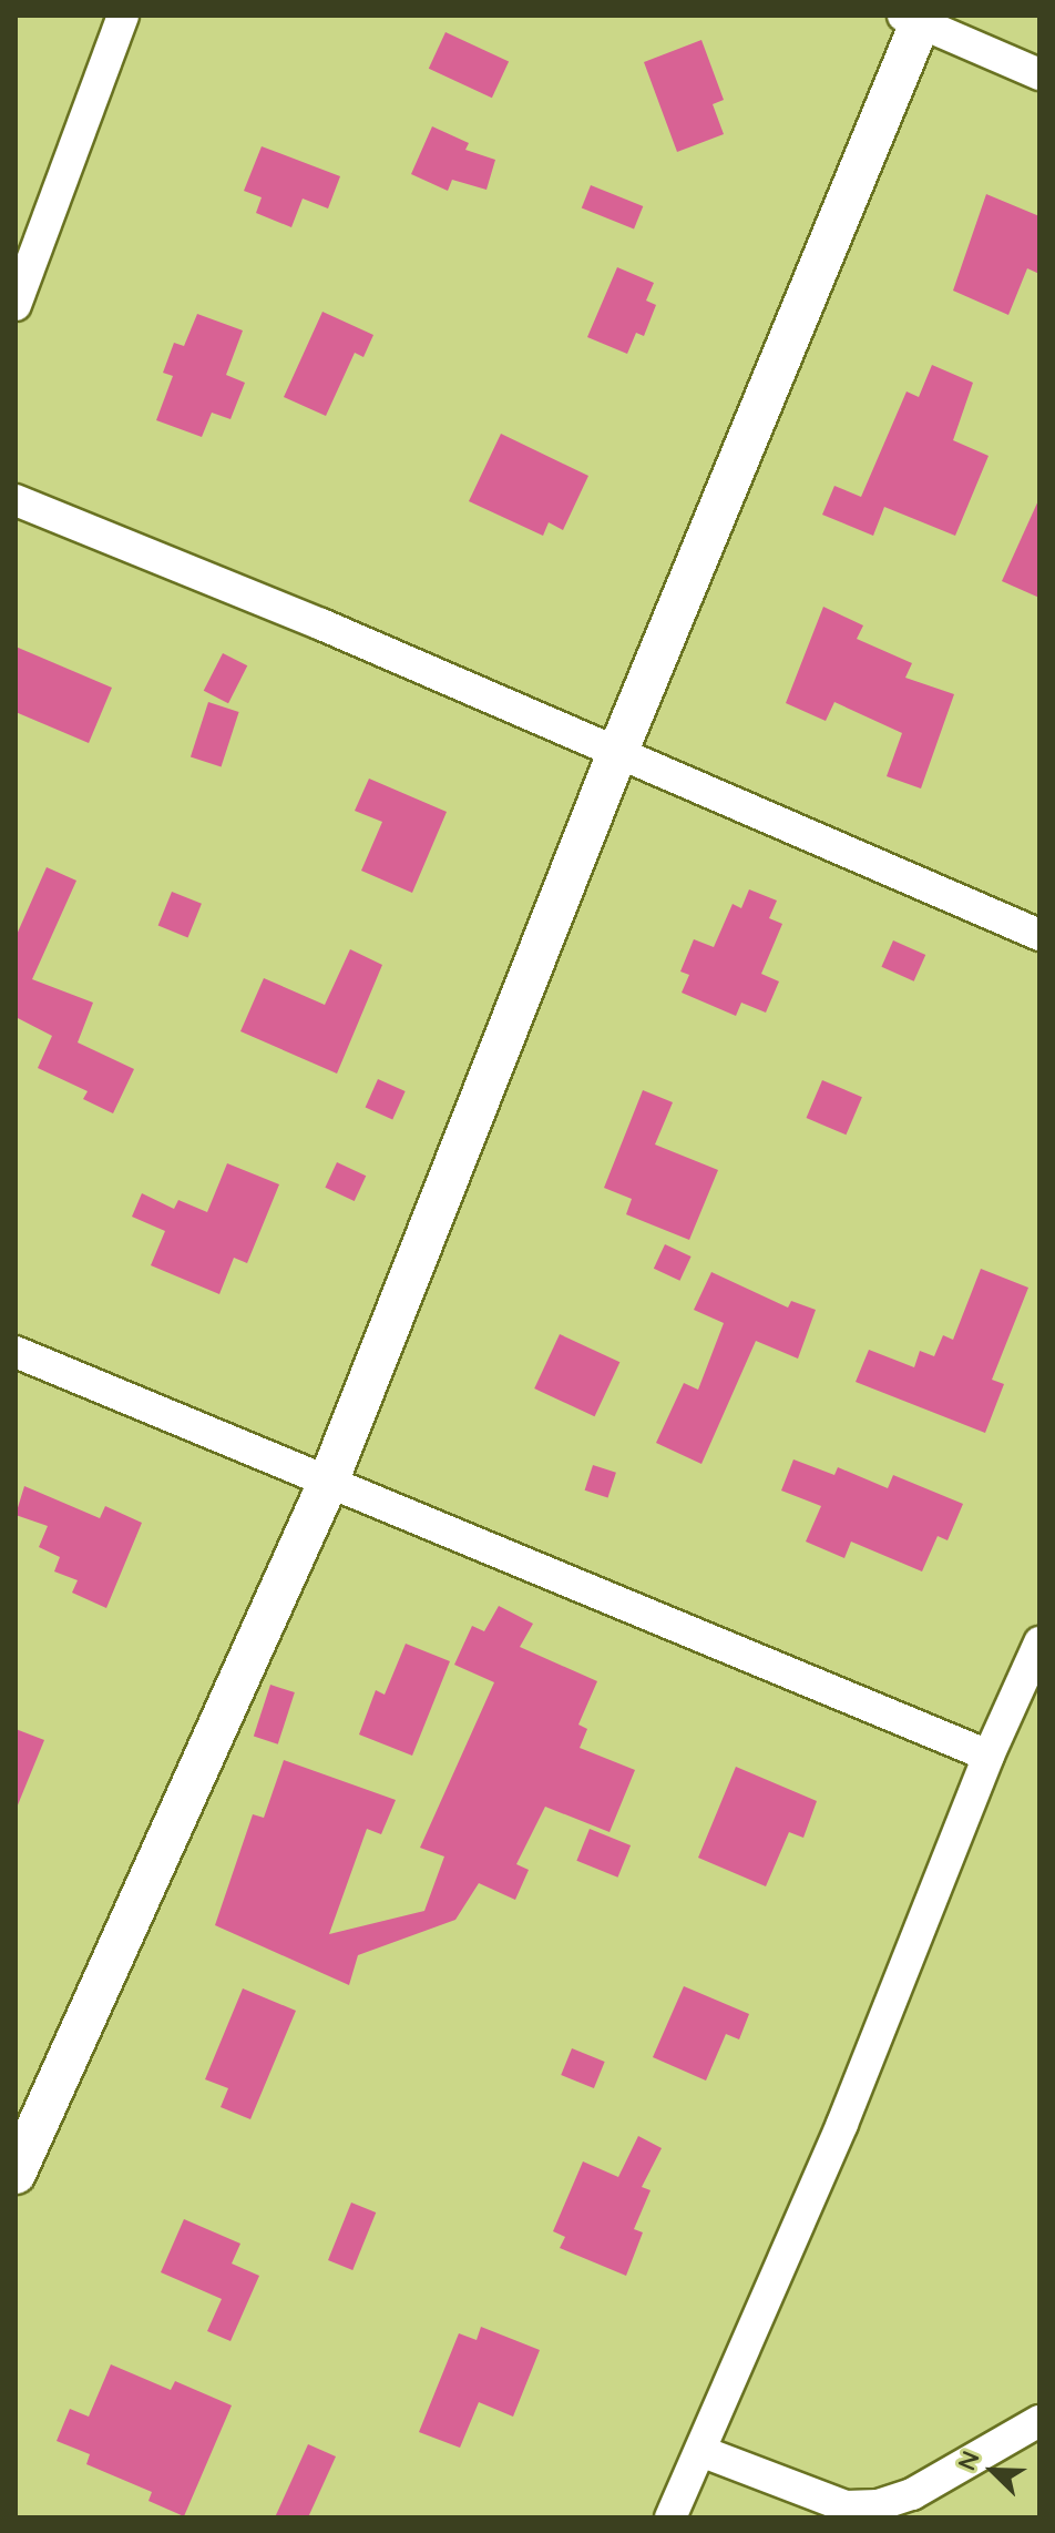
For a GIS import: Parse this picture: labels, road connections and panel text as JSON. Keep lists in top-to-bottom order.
{
  "north": "top left"
}
